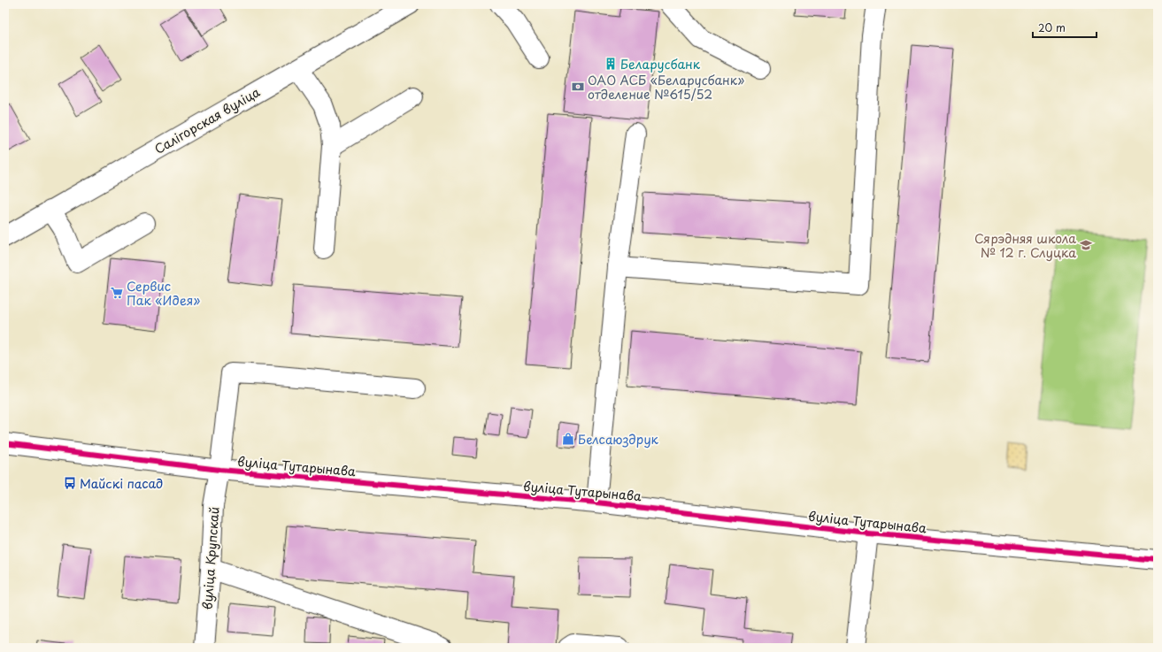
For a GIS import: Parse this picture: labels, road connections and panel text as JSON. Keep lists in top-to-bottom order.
{
  "streets": {
    "street": ["Салігорская вуліца", "вуліца Тутарынава", "вуліца Крупскай"]
  },
  "crossings": [
    ["вуліца Тутарынава", "вуліца Крупскай"]
  ],
  "places": {
    "building": ["Беларусбанк"],
    "bank": ["ОАО АСБ «Беларусбанк» отделение №615/52"],
    "school or university": ["Сярэдняя школа № 12 г. Слуцка"],
    "supermarket": ["Сервис Пак «Идея»"],
    "shop": ["Белсаюздрук"],
    "bus stop": ["Майскі пасад"]
  },
  "scale_bar": "20 m"
}
